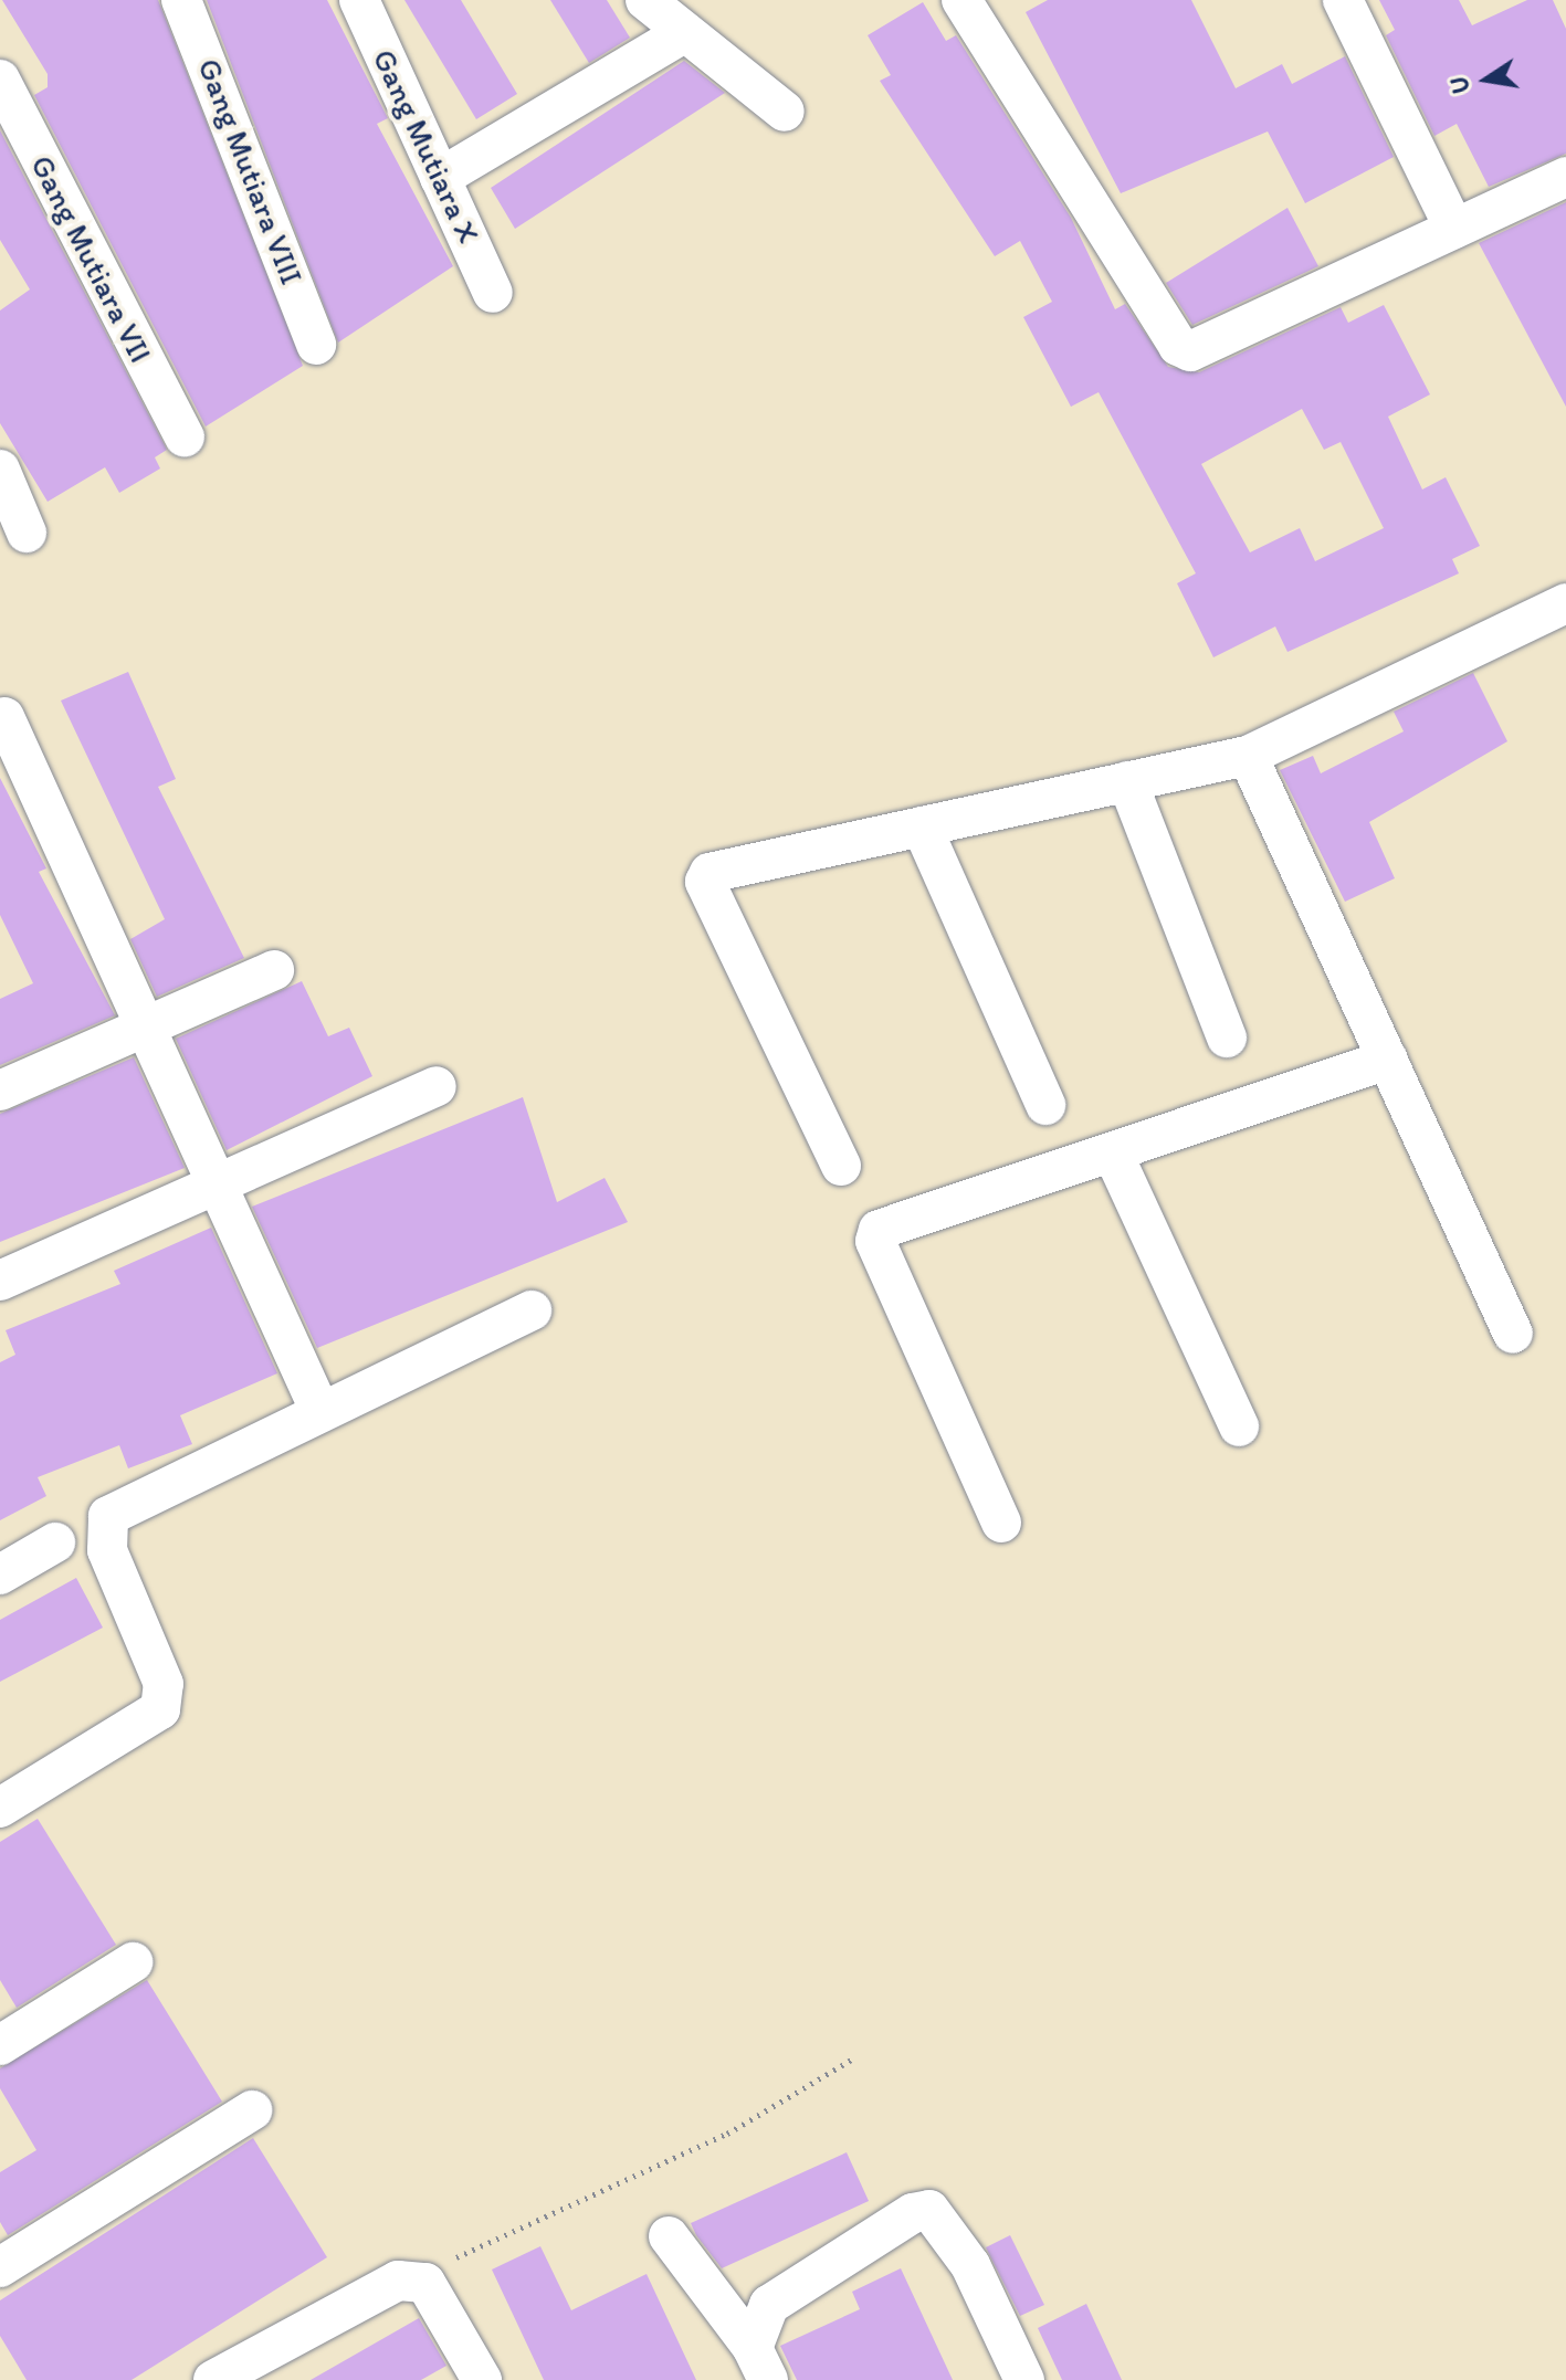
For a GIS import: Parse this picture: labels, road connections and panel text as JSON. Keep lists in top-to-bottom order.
{
  "streets": {
    "street": ["Gang Mutiara X", "Gang Mutiara VIII", "Gang Mutiara VII"]
  },
  "north": "left"
}
